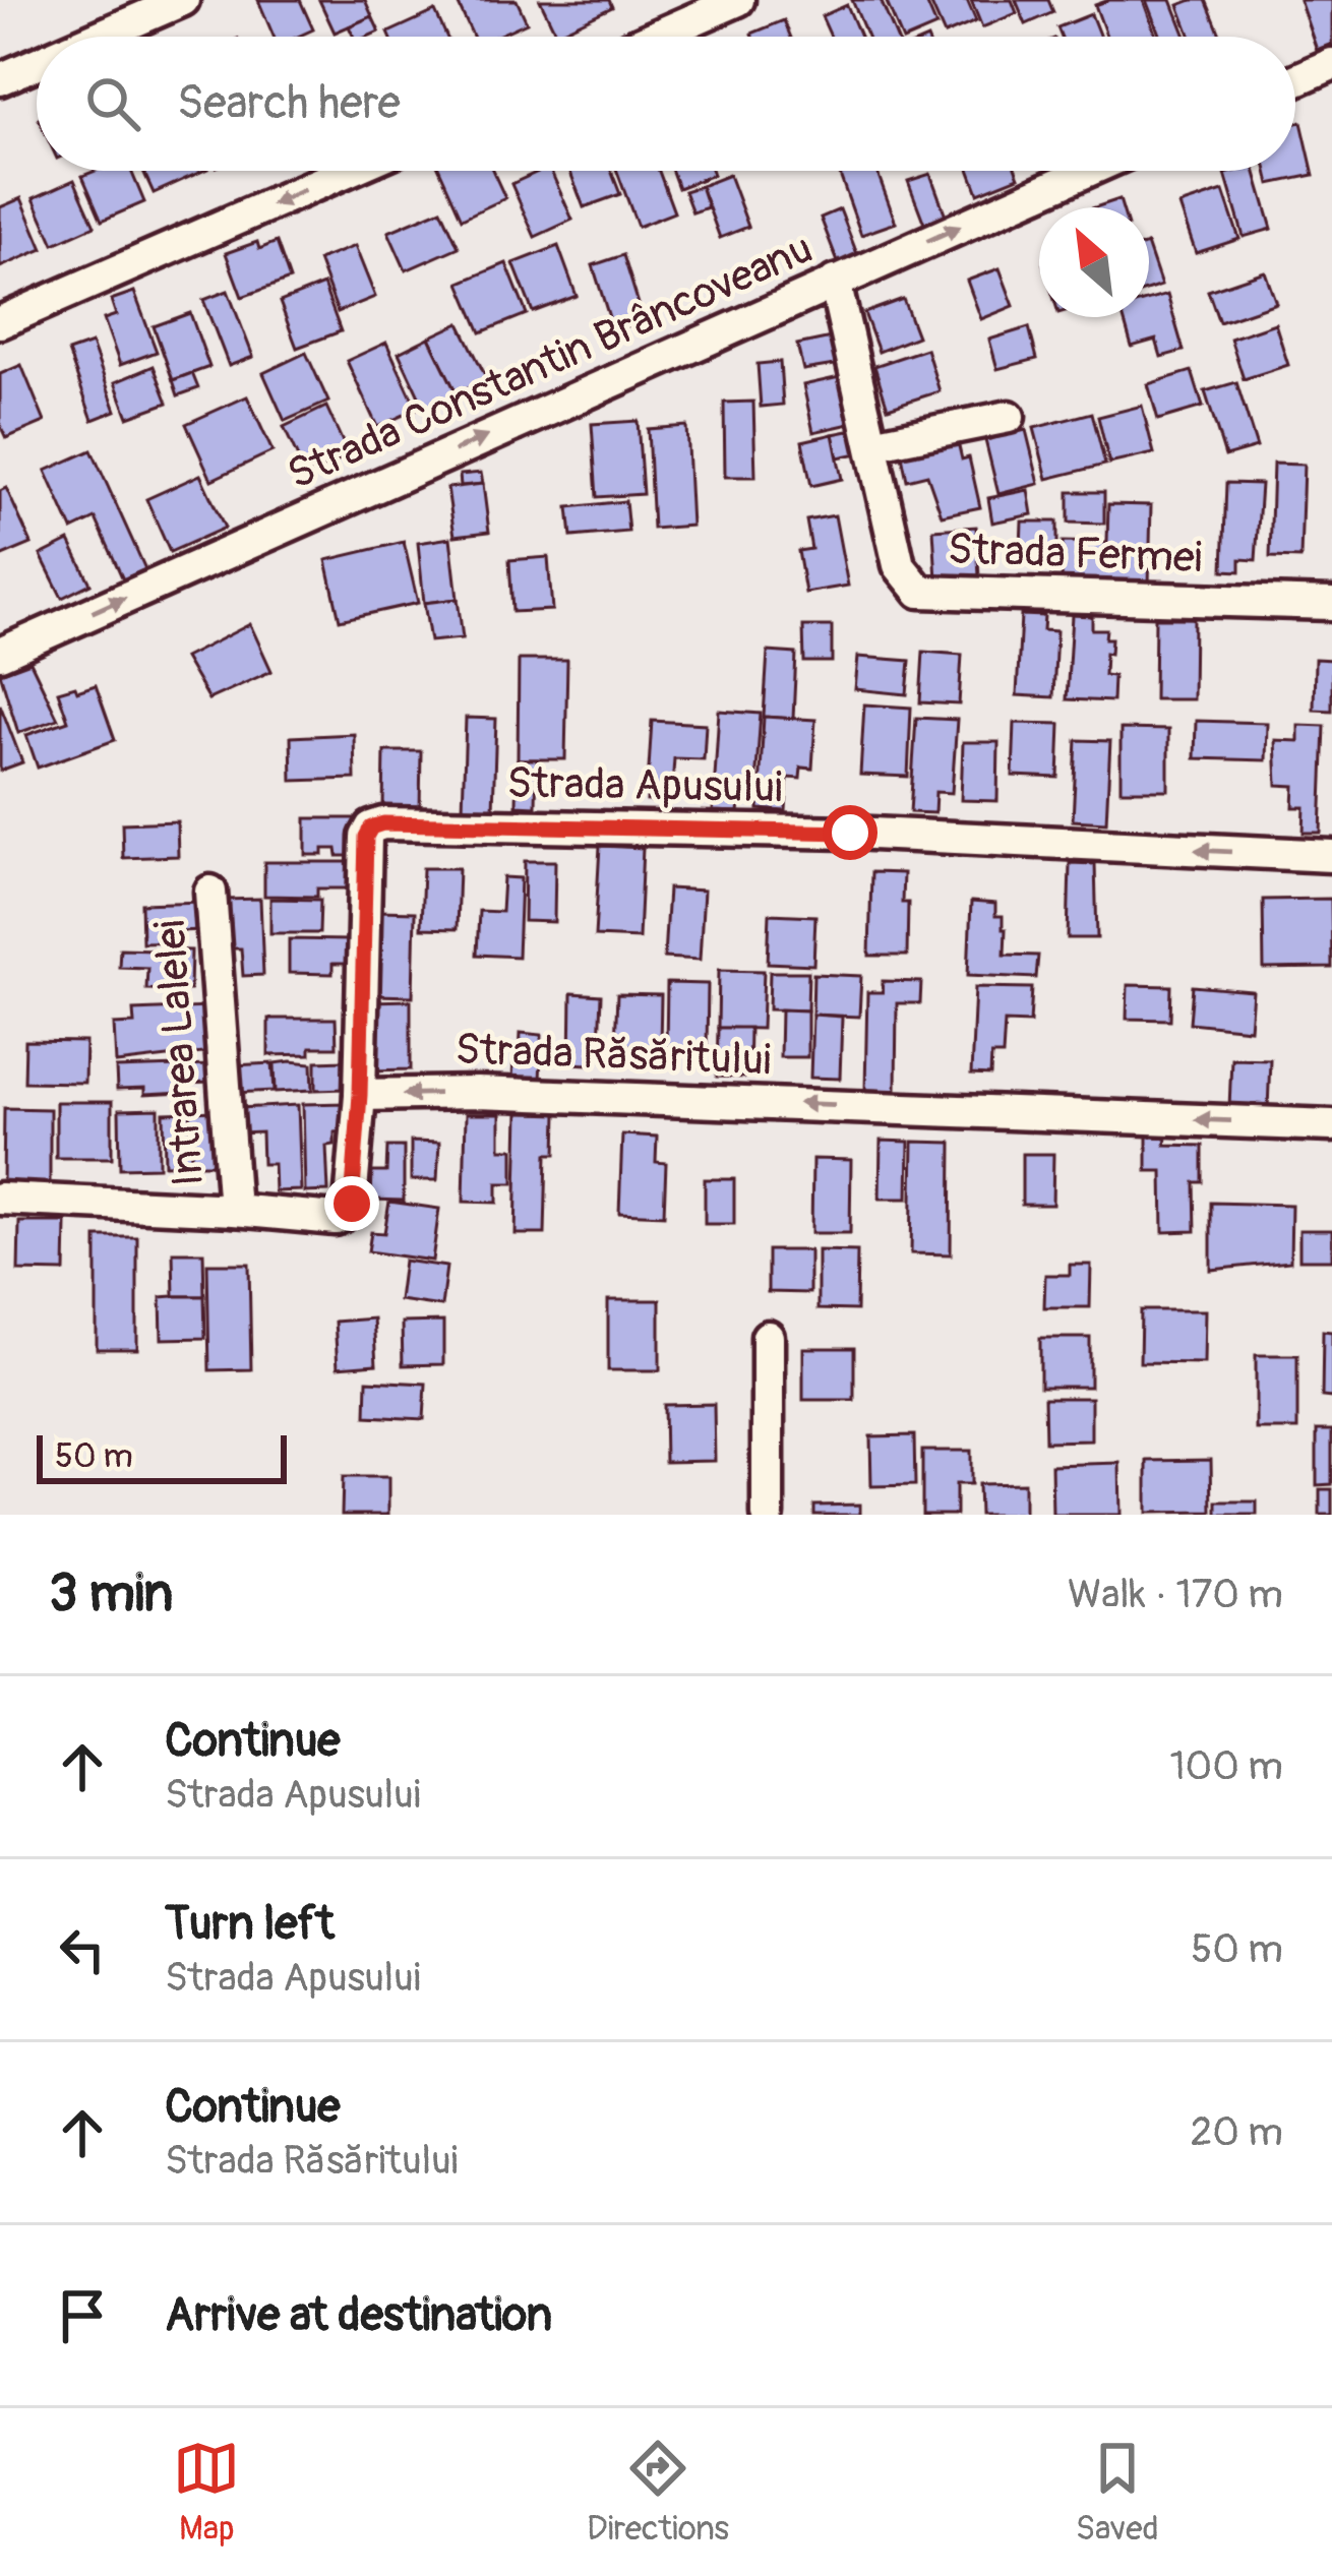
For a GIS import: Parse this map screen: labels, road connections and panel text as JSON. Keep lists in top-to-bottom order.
{
  "streets": {
    "street": [
      "Strada Constantin Brâncoveanu",
      "Strada Fermei",
      "Strada Apusului",
      "Intrarea Lalelei",
      "Strada Răsăritului"
    ]
  },
  "crossings": [
    ["Strada Constantin Brâncoveanu", "Strada Fermei"],
    ["Strada Apusului", "Strada Răsăritului"]
  ],
  "one_way": ["Strada Constantin Brâncoveanu", "Strada Apusului", "Strada Răsăritului"],
  "scale_bar": "50 m",
  "north": "top left",
  "page": {
    "search": "Search here",
    "scale": "50 m",
    "heading": ["3 min", "Walk · 170 m"],
    "list": [
      ["Continue", "Strada Apusului", "100 m"],
      ["Turn left", "Strada Apusului", "50 m"],
      ["Continue", "Strada Răsăritului", "20 m"],
      "Arrive at destination"
    ],
    "nav": ["Map", "Directions", "Saved"]
  }
}
